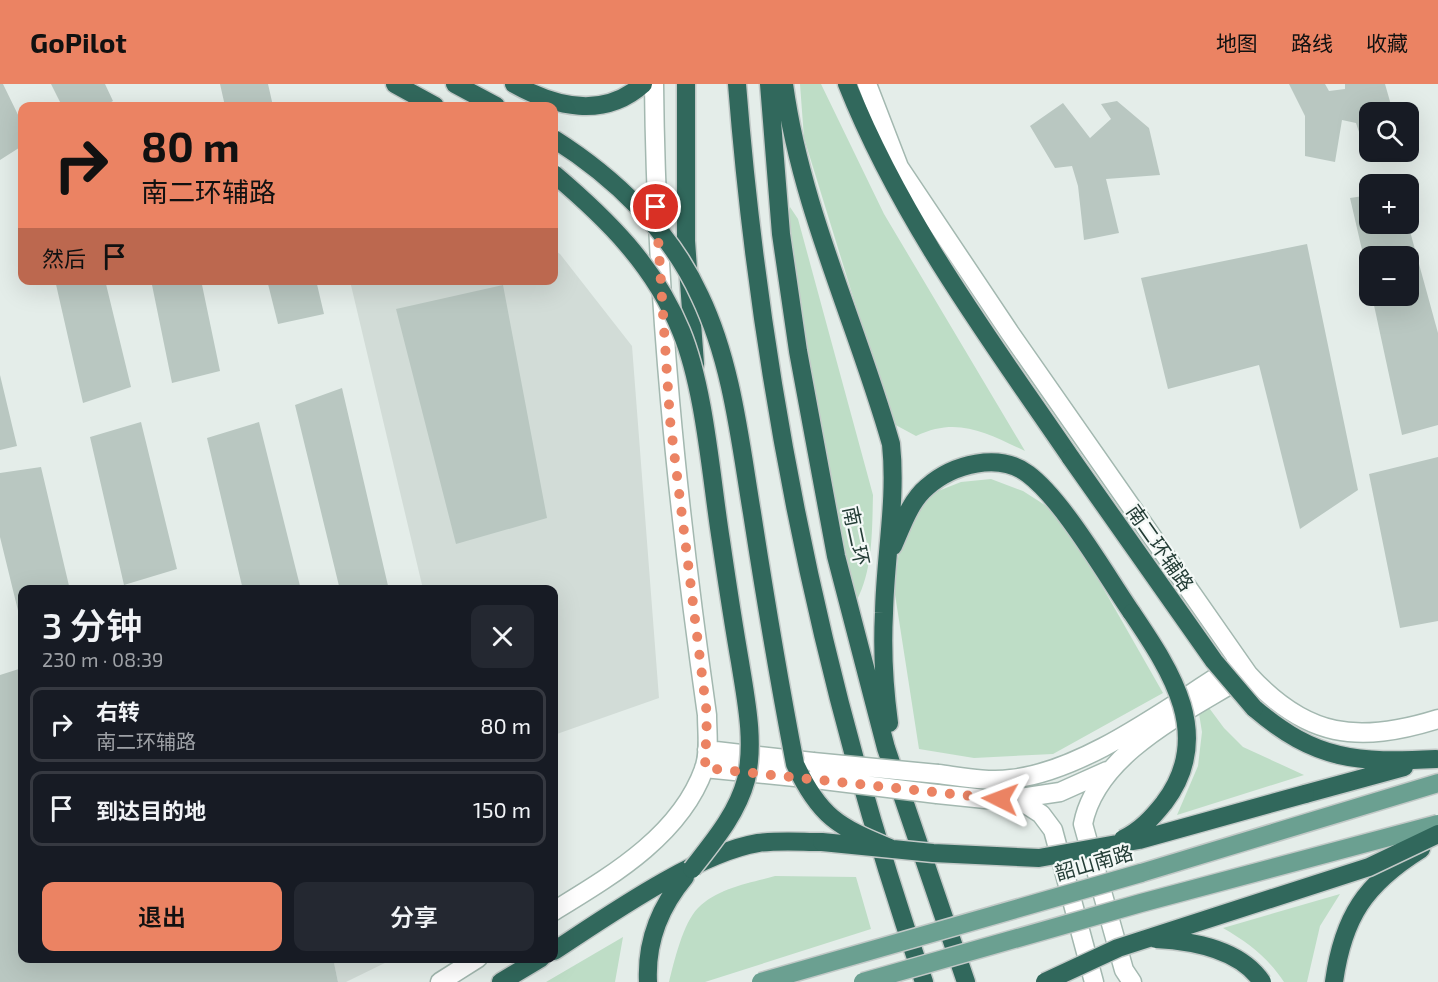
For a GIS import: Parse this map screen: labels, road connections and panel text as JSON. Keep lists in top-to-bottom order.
{
  "streets": {
    "highway": ["南二环"],
    "main road": ["韶山南路"],
    "street": ["南二环辅路"]
  },
  "page": {
    "header": "GoPilot",
    "nav": ["地图", "路线", "收藏"],
    "map_buttons": ["+", "−"],
    "turn": ["80 m", "南二环辅路"],
    "then": "然后",
    "heading": ["3 分钟", "230 m · 08:39"],
    "list": [
      {
        "name": "右转",
        "note": "南二环辅路",
        "value": "80 m"
      },
      {
        "name": "到达目的地",
        "value": "150 m"
      }
    ],
    "buttons": ["退出", "分享"]
  }
}
